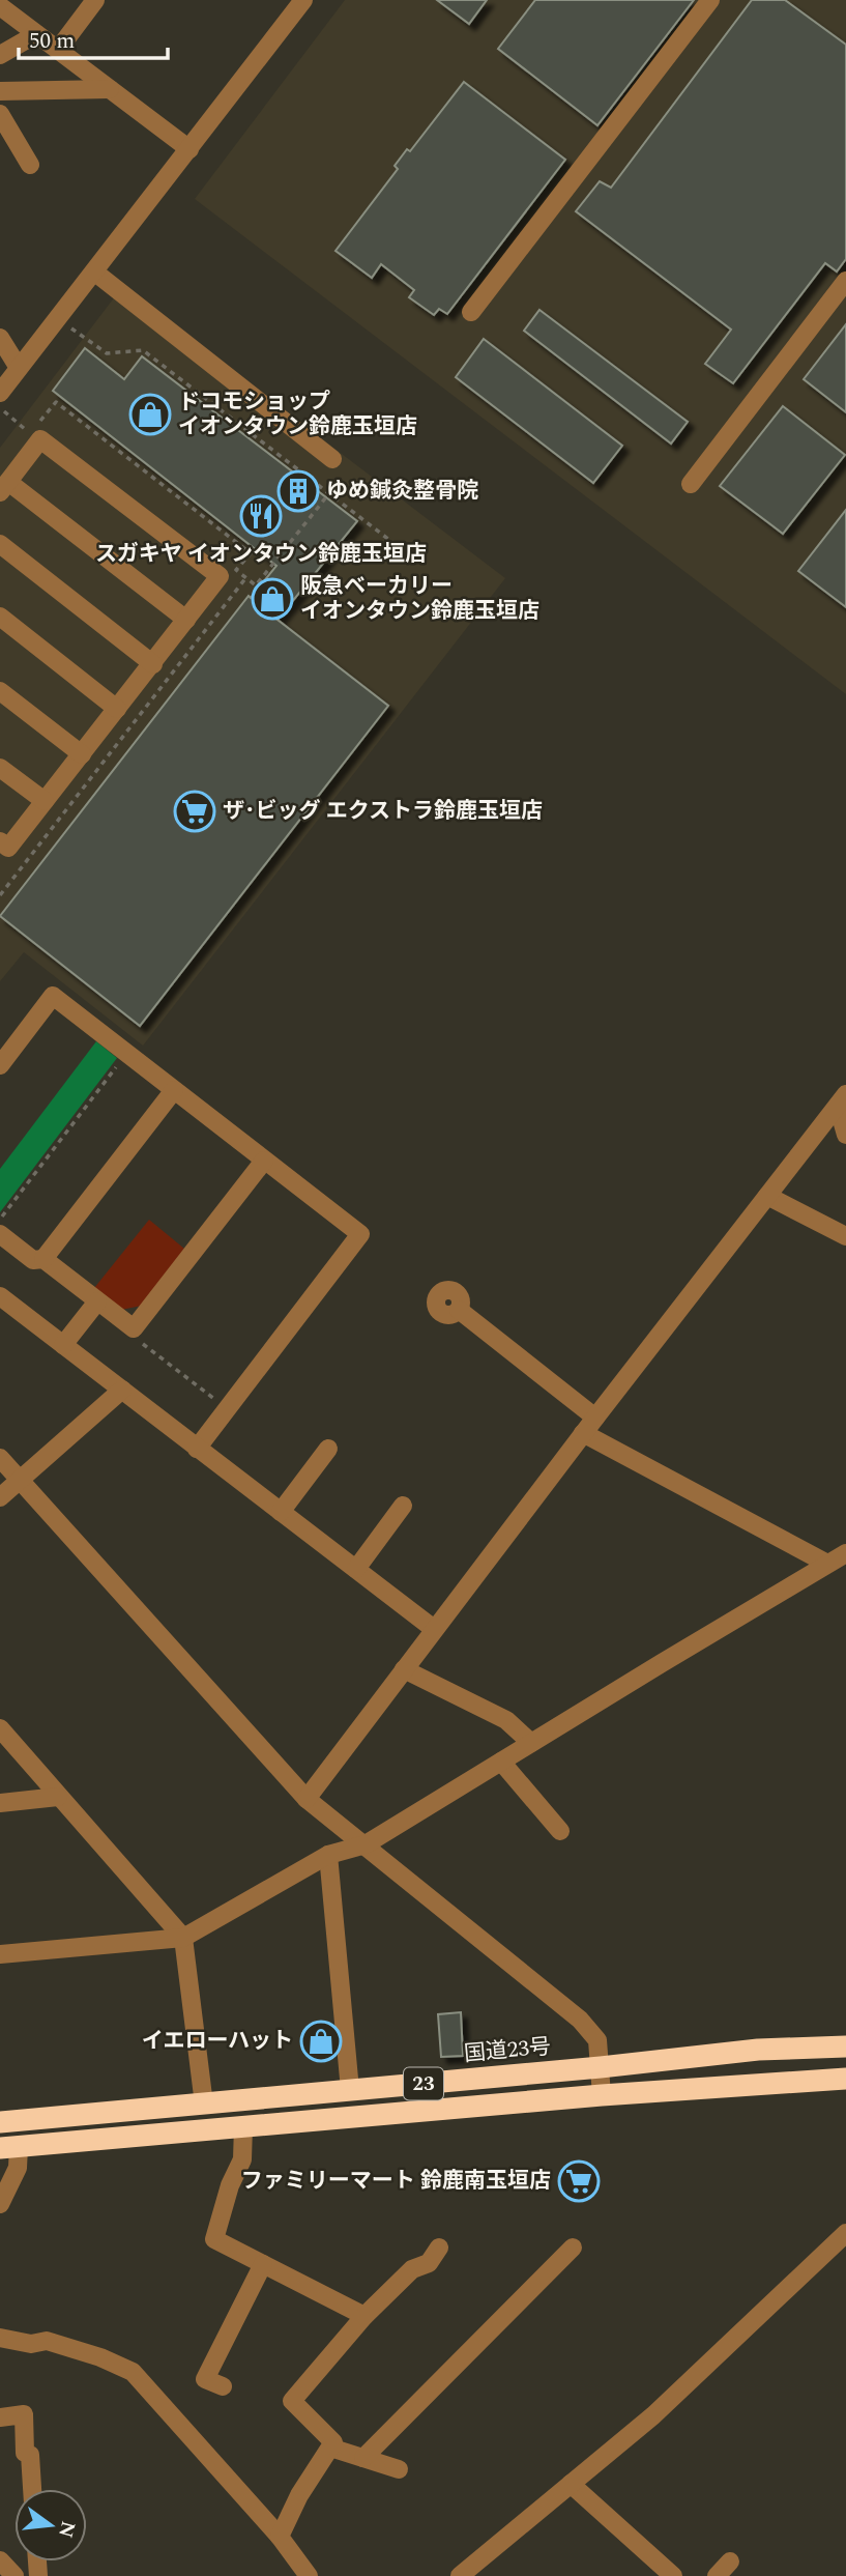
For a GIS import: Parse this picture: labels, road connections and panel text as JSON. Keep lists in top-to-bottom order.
{
  "streets": {
    "highway": ["国道23号", "23"]
  },
  "places": {
    "shop": ["ドコモショップ イオンタウン鈴鹿玉垣店", "阪急ベーカリー イオンタウン鈴鹿玉垣店", "イエローハット"],
    "building": ["ゆめ鍼灸整骨院"],
    "restaurant": ["スガキヤ イオンタウン鈴鹿玉垣店"],
    "supermarket": ["ザ･ビッグ エクストラ鈴鹿玉垣店", "ファミリーマート 鈴鹿南玉垣店"]
  },
  "scale_bar": "50 m",
  "north": "right"
}
